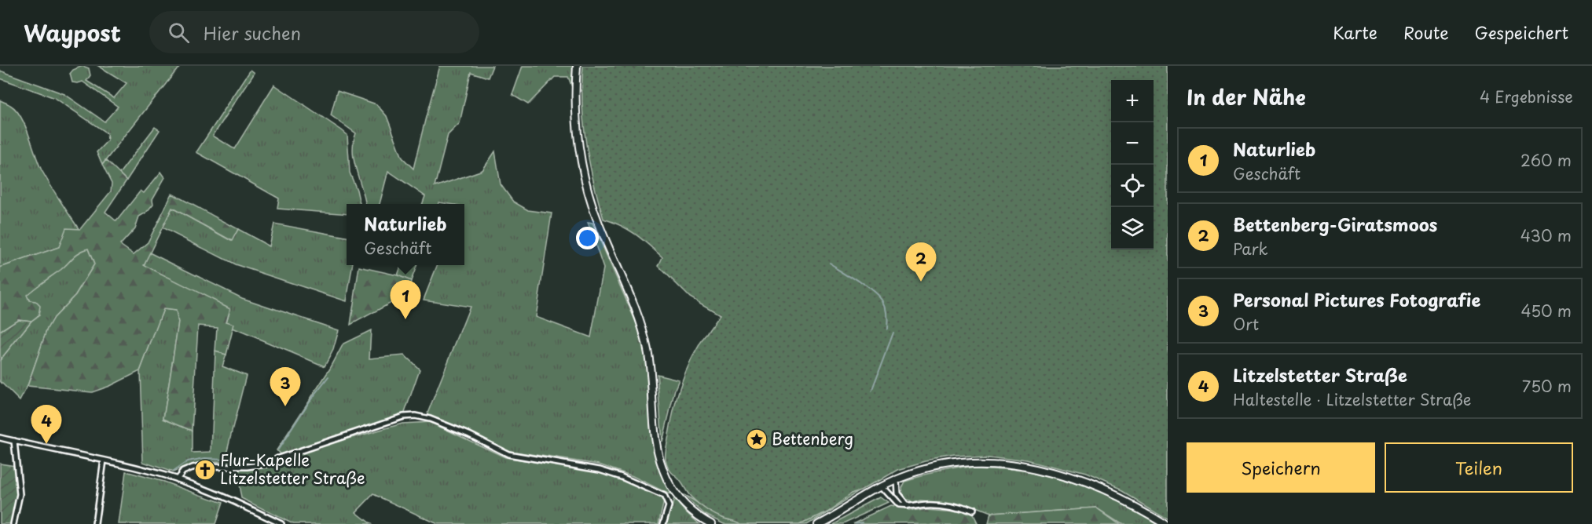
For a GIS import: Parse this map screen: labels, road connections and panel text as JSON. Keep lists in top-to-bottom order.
{
  "places": {
    "place": ["Bettenberg"],
    "church": ["Flur-Kapelle Litzelstetter Straße"]
  },
  "page": {
    "header": "Waypost",
    "search": "Hier suchen",
    "nav": ["Karte", "Route", "Gespeichert"],
    "heading": ["In der Nähe", "4 Ergebnisse"],
    "map_buttons": ["+", "−"],
    "list": [
      {
        "mark": "1",
        "name": "Naturlieb",
        "note": "Geschäft",
        "value": "260 m"
      },
      {
        "mark": "2",
        "name": "Bettenberg-Giratsmoos",
        "note": "Park",
        "value": "430 m"
      },
      {
        "mark": "3",
        "name": "Personal Pictures Fotografie",
        "note": "Ort",
        "value": "450 m"
      },
      {
        "mark": "4",
        "name": "Litzelstetter Straße",
        "note": "Haltestelle · Litzelstetter Straße",
        "value": "750 m"
      }
    ],
    "popup": ["Naturlieb", "Geschäft"],
    "pins": [
      "2",
      "1",
      "3",
      "4"
    ],
    "buttons": ["Speichern", "Teilen"]
  }
}
